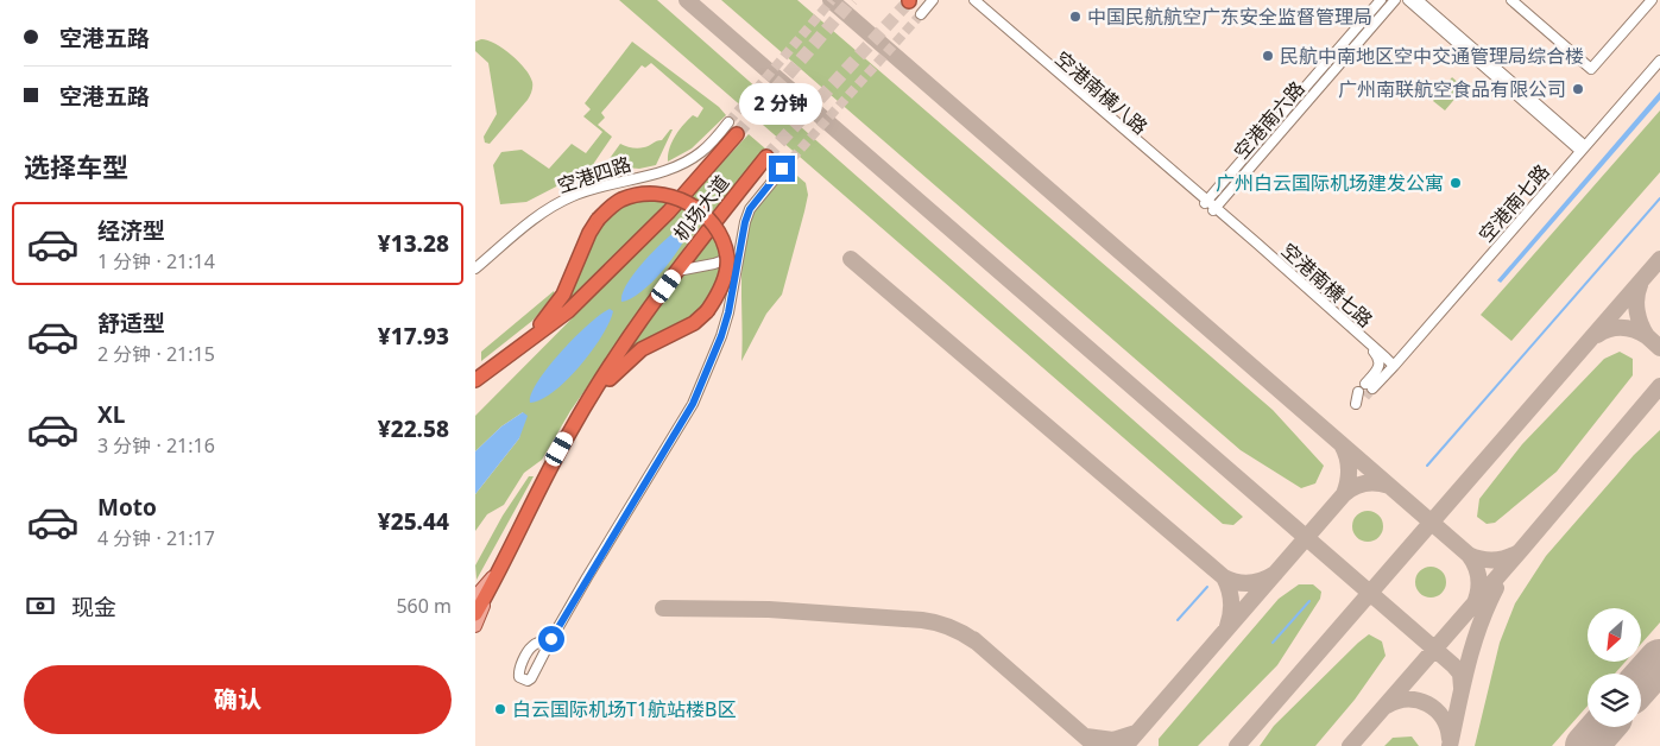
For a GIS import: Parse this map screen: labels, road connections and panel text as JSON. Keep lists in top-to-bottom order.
{
  "streets": {
    "highway": ["机场大道"],
    "street": [
      "空港南横八路",
      "空港南六路",
      "空港四路",
      "空港南七路",
      "空港南横七路"
    ]
  },
  "crossings": [
    ["空港南横八路", "空港南六路"],
    ["空港南横八路", "空港南横七路"],
    ["空港南六路", "空港南横七路"],
    ["空港四路", "机场大道"],
    ["空港南七路", "空港南横七路"]
  ],
  "places": [
    "中国民航航空广东安全监督管理局",
    "民航中南地区空中交通管理局综合楼",
    "广州南联航空食品有限公司",
    "广州白云国际机场建发公寓",
    "白云国际机场T1航站楼B区"
  ],
  "north": "bottom left",
  "page": {
    "banner": ["空港五路", "空港五路"],
    "bubble": "2 分钟",
    "heading": "选择车型",
    "list": [
      {
        "name": "经济型",
        "note": "1 分钟 · 21:14",
        "value": "¥13.28"
      },
      {
        "name": "舒适型",
        "note": "2 分钟 · 21:15",
        "value": "¥17.93"
      },
      {
        "name": "XL",
        "note": "3 分钟 · 21:16",
        "value": "¥22.58"
      },
      {
        "name": "Moto",
        "note": "4 分钟 · 21:17",
        "value": "¥25.44"
      }
    ],
    "pay": ["现金", "560 m"],
    "buttons": "确认"
  }
}
